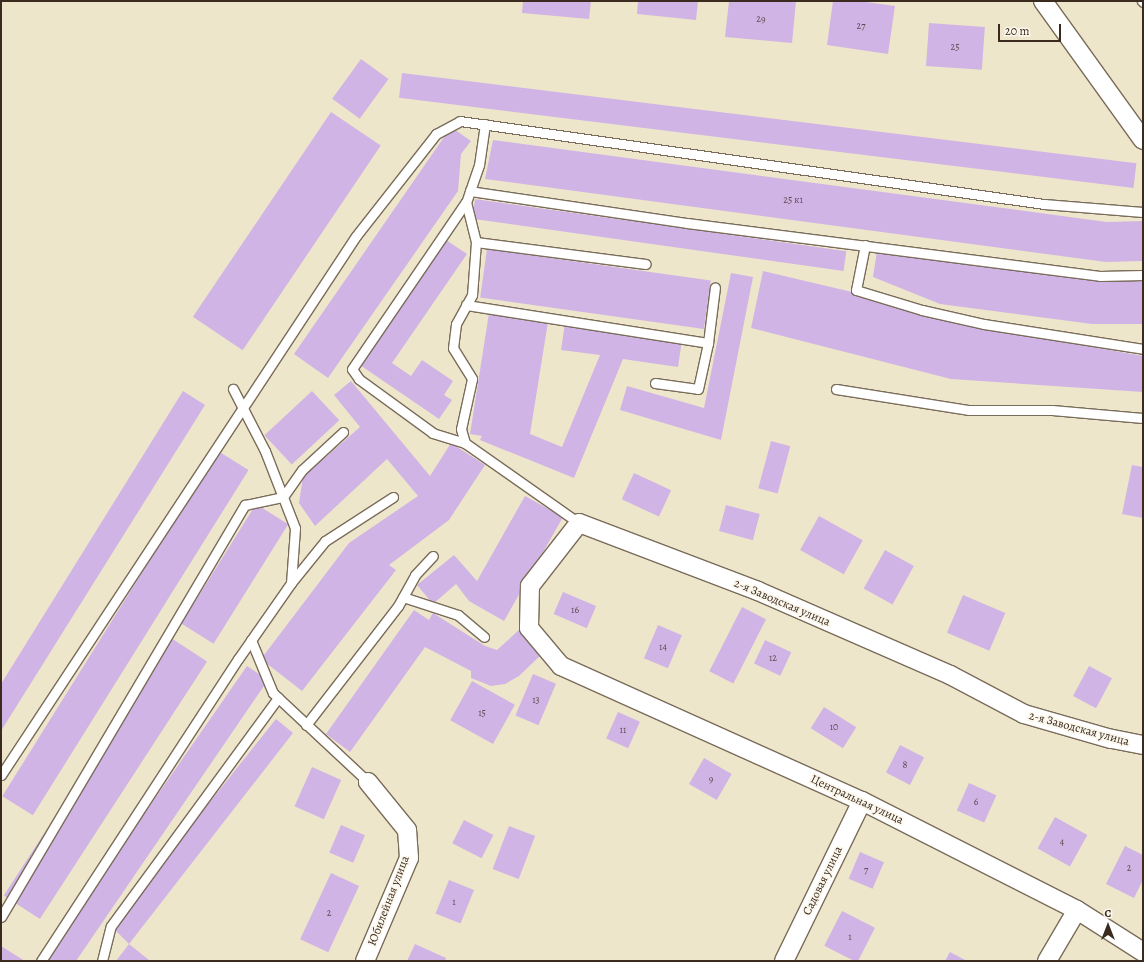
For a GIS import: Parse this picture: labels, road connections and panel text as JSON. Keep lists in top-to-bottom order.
{
  "streets": {
    "street": [
      "2-я Заводская улица",
      "Центральная улица",
      "Садовая улица",
      "Юбилейная улица"
    ]
  },
  "crossings": [
    ["2-я Заводская улица", "Центральная улица"],
    ["Центральная улица", "Садовая улица"]
  ],
  "house_numbers": [
    "29",
    "27",
    "25",
    "25 к1",
    "16",
    "14",
    "12",
    "13",
    "15",
    "10",
    "11",
    "8",
    "9",
    "6",
    "4",
    "2",
    "7",
    "1",
    "2",
    "1"
  ],
  "scale_bar": "20 m",
  "north": "top"
}
